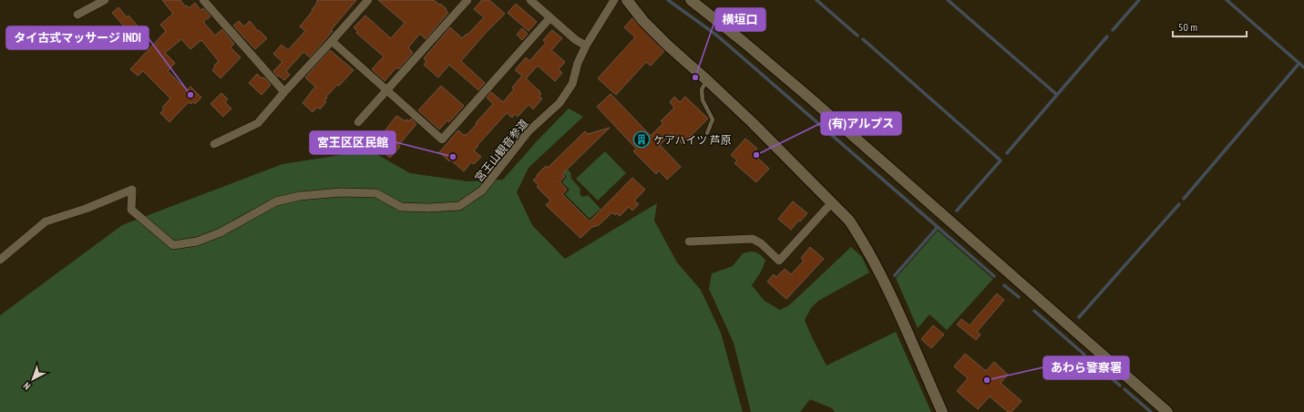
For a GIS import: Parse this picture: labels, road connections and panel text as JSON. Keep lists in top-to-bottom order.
{
  "streets": {
    "street": ["宮王山観音参道"]
  },
  "places": {
    "other": [
      "横垣口",
      "タイ古式マッサージ INDI",
      "(有)アルプス",
      "宮王区区民館",
      "あわら警察署"
    ],
    "building": ["ケアハイツ 芦原"]
  },
  "scale_bar": "50 m",
  "north": "bottom left"
}
